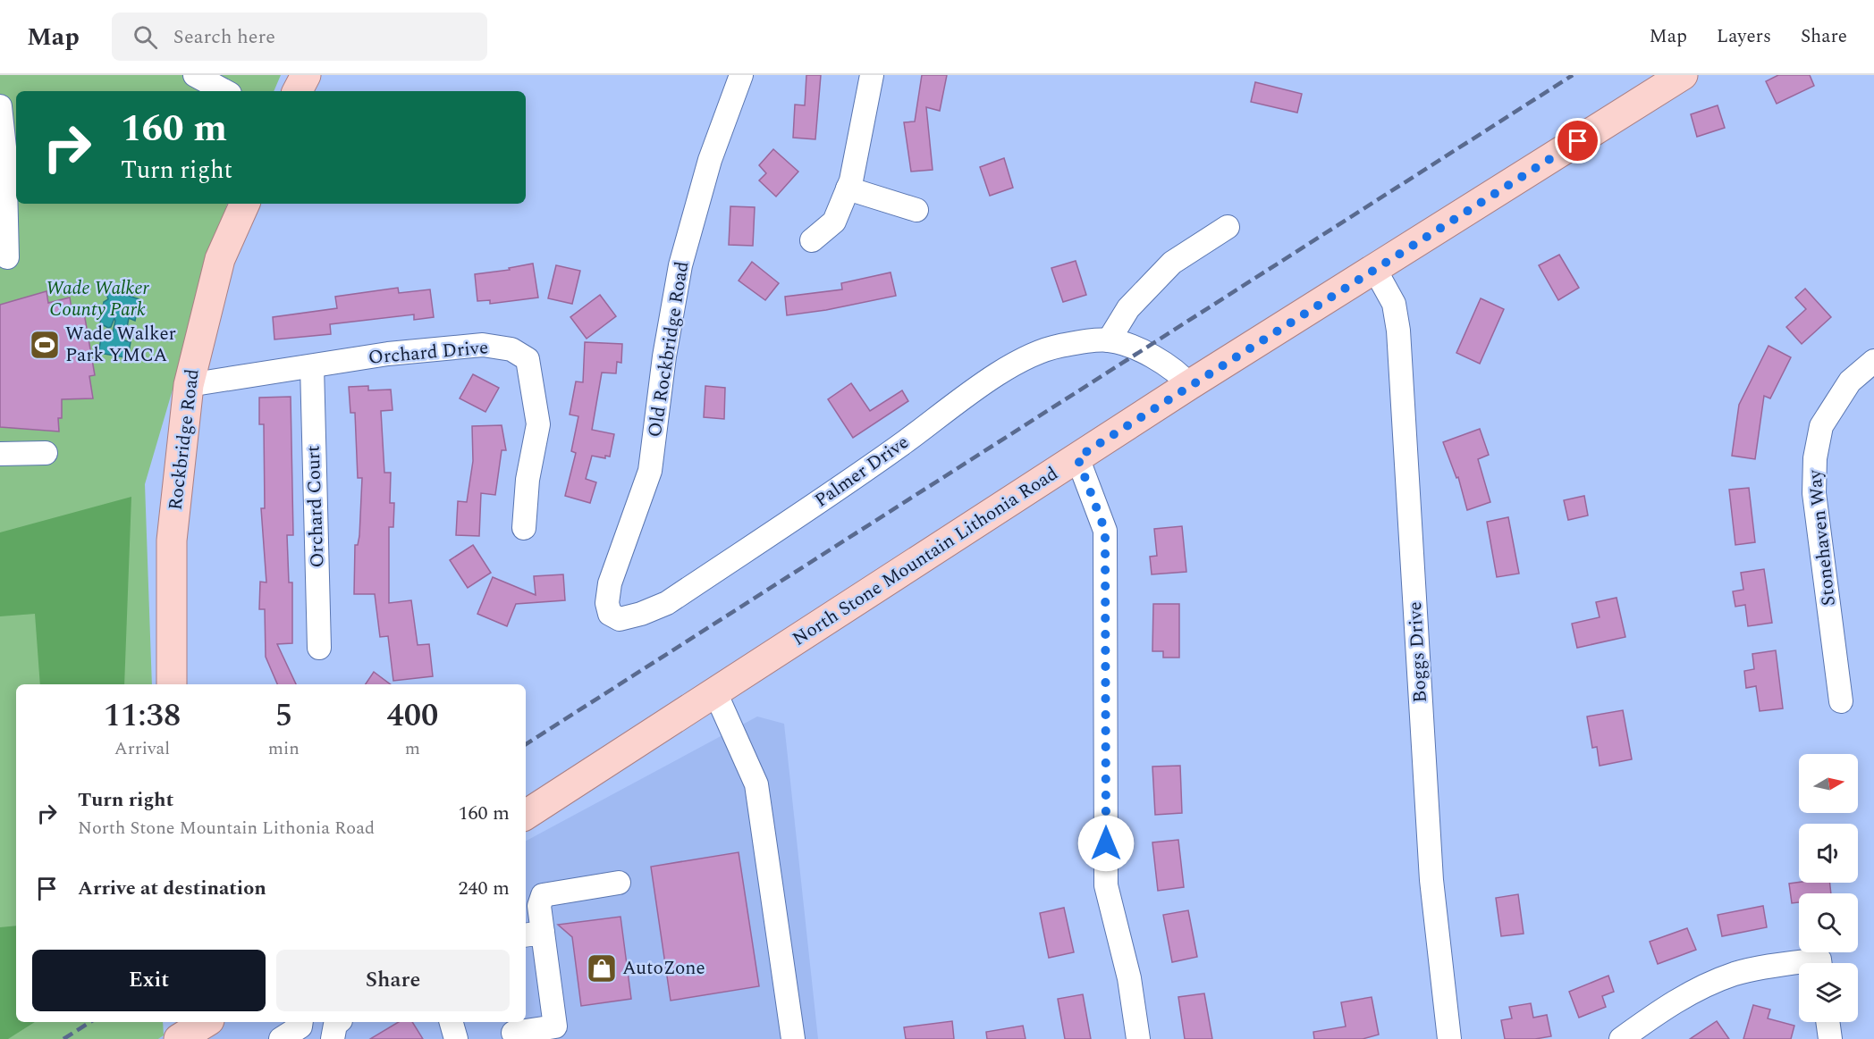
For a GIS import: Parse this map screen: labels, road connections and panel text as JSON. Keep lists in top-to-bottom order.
{
  "streets": {
    "main road": ["Rockbridge Road", "North Stone Mountain Lithonia Road"],
    "street": [
      "Old Rockbridge Road",
      "Orchard Drive",
      "Palmer Drive",
      "Orchard Court",
      "Stonehaven Way",
      "Boggs Drive"
    ]
  },
  "crossings": [
    ["Old Rockbridge Road", "Palmer Drive"],
    ["Orchard Drive", "Rockbridge Road"],
    ["Orchard Drive", "Orchard Court"],
    ["Palmer Drive", "North Stone Mountain Lithonia Road"],
    ["North Stone Mountain Lithonia Road", "Boggs Drive"]
  ],
  "parks": ["Wade Walker County Park"],
  "places": {
    "sports": ["Wade Walker Park YMCA"],
    "shop": ["AutoZone"]
  },
  "north": "right",
  "page": {
    "header": "Map",
    "search": "Search here",
    "nav": ["Map", "Layers", "Share"],
    "turn": ["160 m", "Turn right"],
    "eta": [
      "11:38",
      "Arrival",
      "5",
      "min",
      "400",
      "m"
    ],
    "list": [
      {
        "name": "Turn right",
        "note": "North Stone Mountain Lithonia Road",
        "value": "160 m"
      },
      {
        "name": "Arrive at destination",
        "value": "240 m"
      }
    ],
    "buttons": ["Exit", "Share"]
  }
}
